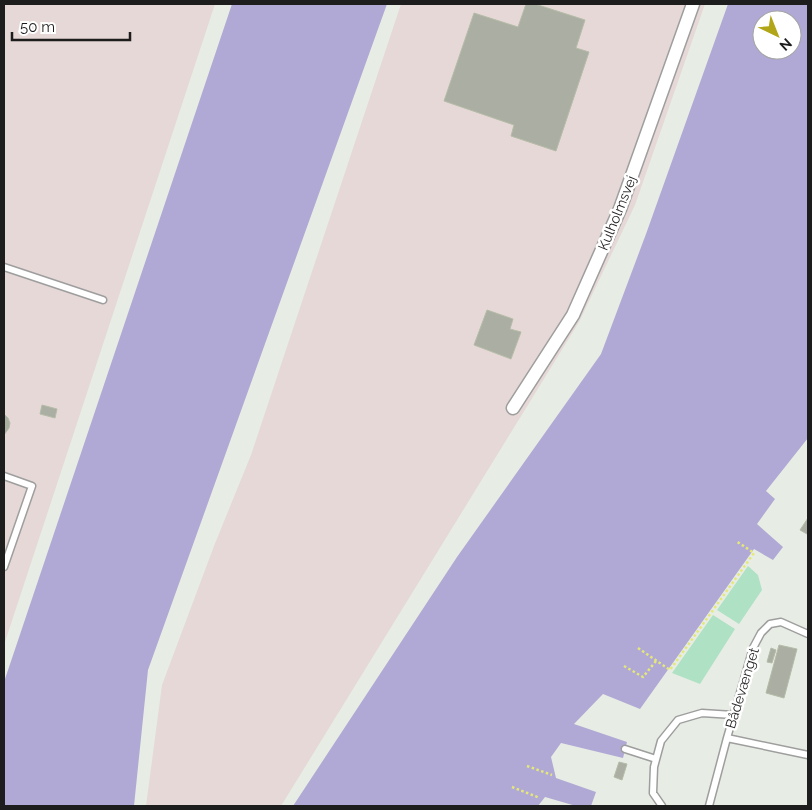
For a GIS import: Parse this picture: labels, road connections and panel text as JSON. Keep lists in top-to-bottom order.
{
  "streets": {
    "street": ["Kulholmsvej"],
    "lane": ["Bådevænget"]
  },
  "scale_bar": "50 m",
  "north": "bottom right"
}
